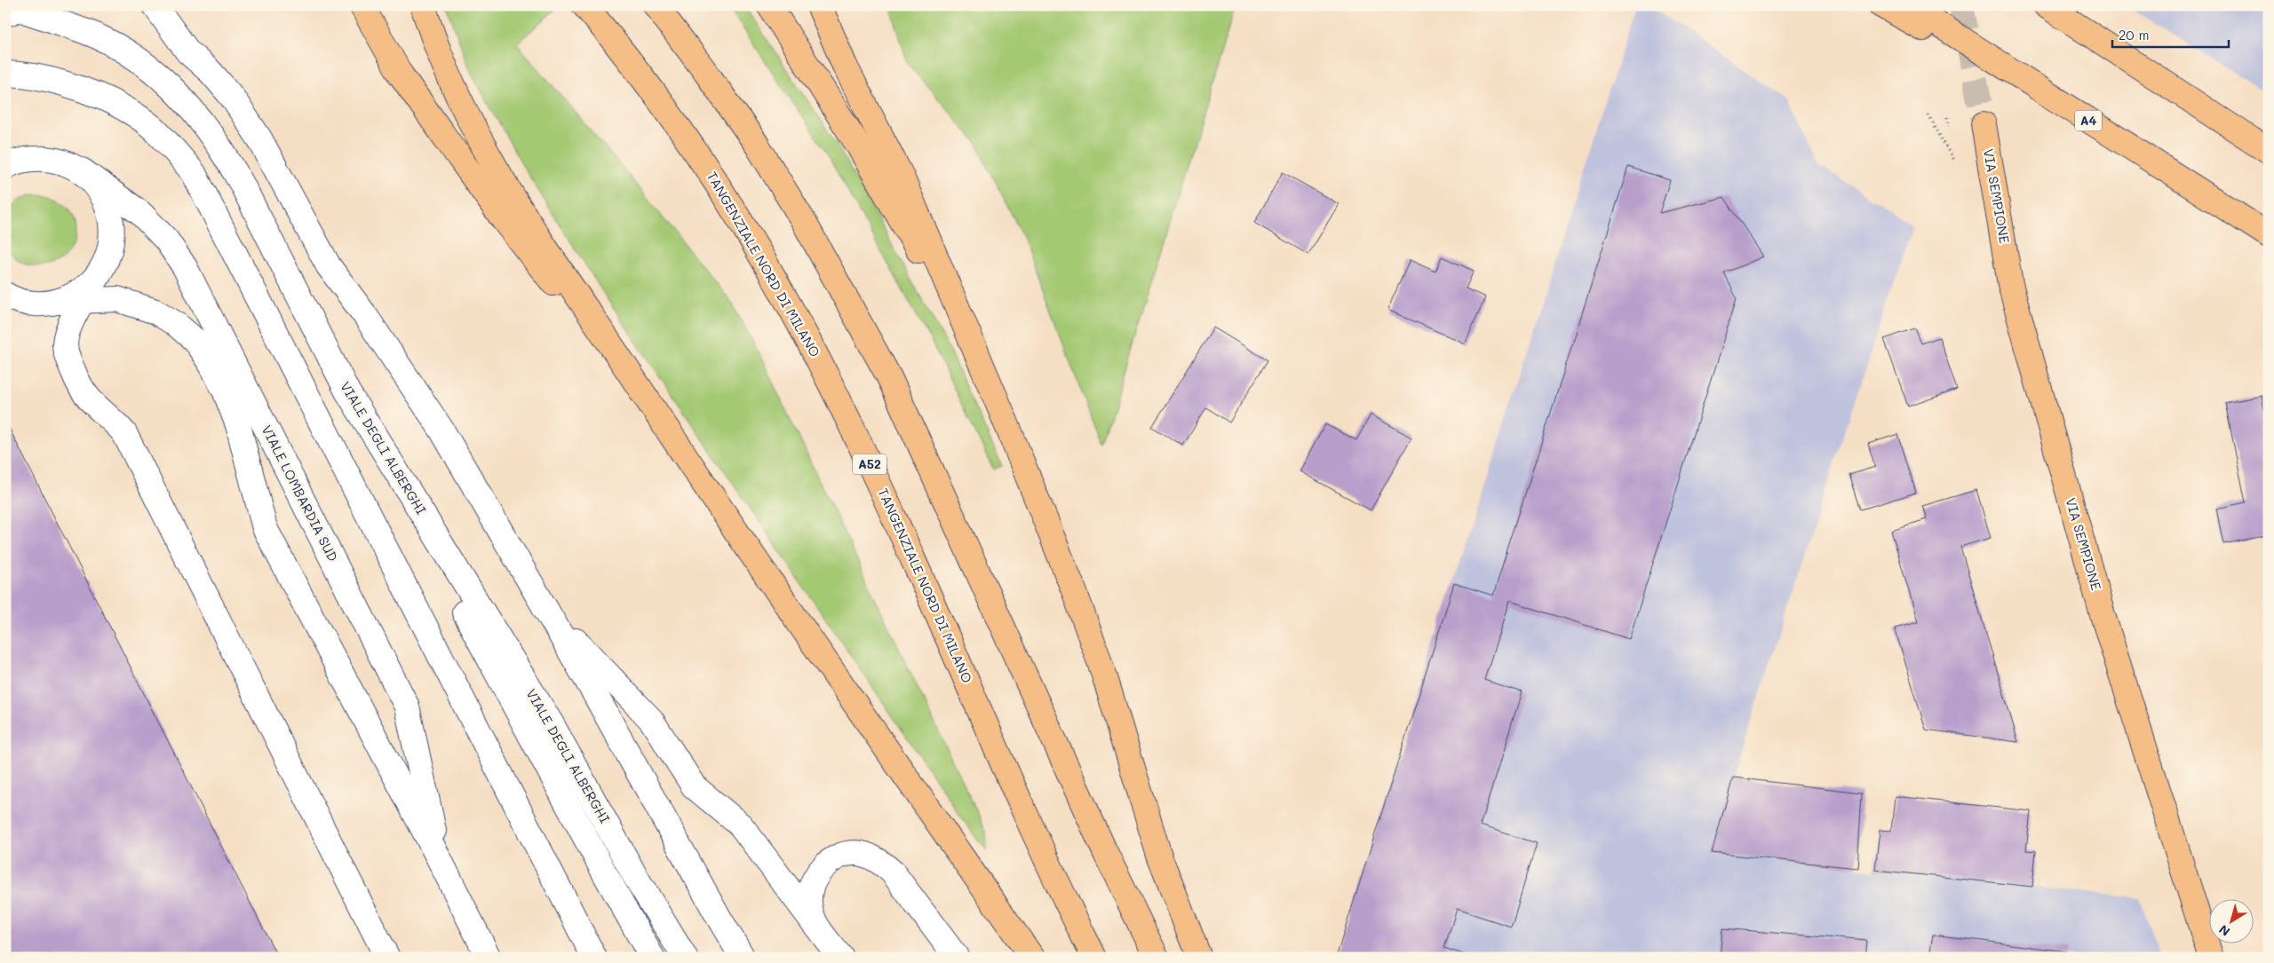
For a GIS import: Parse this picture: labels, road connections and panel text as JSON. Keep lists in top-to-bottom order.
{
  "streets": {
    "main road": [
      "A4",
      "VIA SEMPIONE",
      "TANGENZIALE NORD DI MILANO",
      "A52"
    ],
    "street": ["VIALE DEGLI ALBERGHI", "VIALE LOMBARDIA SUD"]
  },
  "scale_bar": "20 m",
  "north": "bottom left"
}
